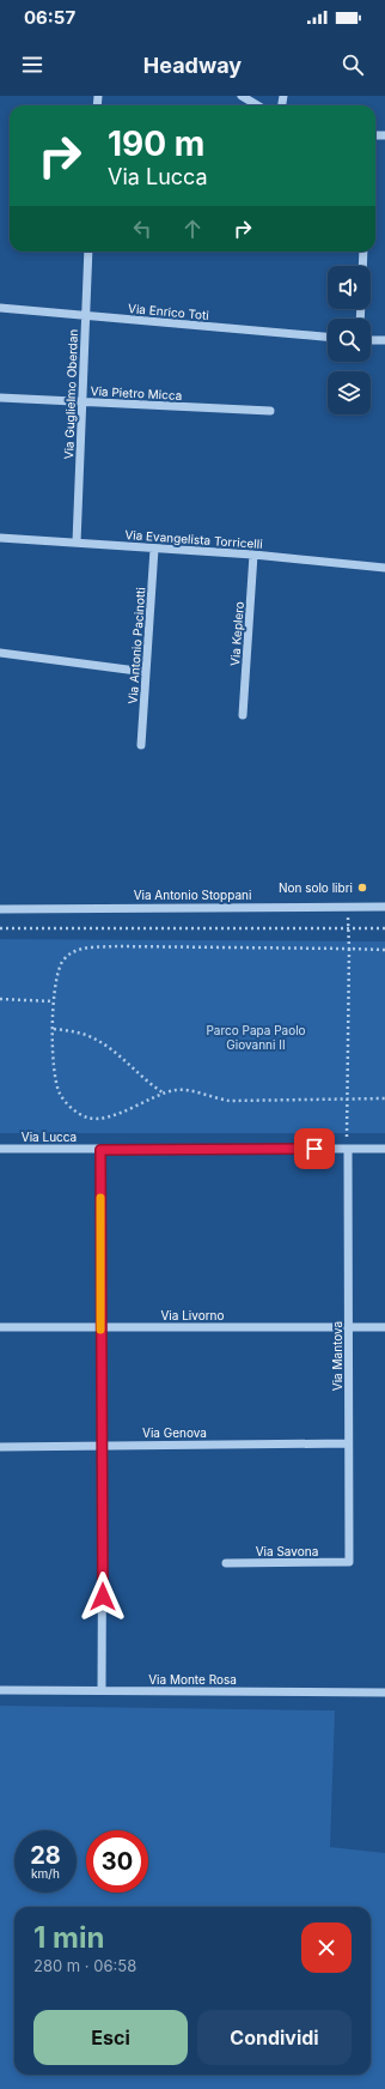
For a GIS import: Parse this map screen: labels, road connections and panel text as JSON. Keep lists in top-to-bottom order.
{
  "streets": {
    "street": [
      "Via Enrico Toti",
      "Via Pietro Micca",
      "Via Guglielmo Oberdan",
      "Via Evangelista Torricelli",
      "Via Keplero",
      "Via Antonio Pacinotti",
      "Via Antonio Stoppani",
      "Via Lucca",
      "Via Livorno",
      "Via Mantova",
      "Via Genova",
      "Via Savona",
      "Via Monte Rosa"
    ]
  },
  "crossings": [
    ["Via Enrico Toti", "Via Guglielmo Oberdan"],
    ["Via Pietro Micca", "Via Guglielmo Oberdan"],
    ["Via Guglielmo Oberdan", "Via Evangelista Torricelli"],
    ["Via Evangelista Torricelli", "Via Keplero"],
    ["Via Evangelista Torricelli", "Via Antonio Pacinotti"],
    ["Via Lucca", "Via Mantova"],
    ["Via Livorno", "Via Mantova"],
    ["Via Mantova", "Via Genova"],
    ["Via Mantova", "Via Savona"]
  ],
  "parks": ["Parco Papa Paolo Giovanni II"],
  "places": ["Non solo libri"],
  "page": {
    "status": "06:57",
    "header": "Headway",
    "turn": ["190 m", "Via Lucca"],
    "speed": "28 km/h",
    "limit": "30",
    "heading": ["1 min", "280 m · 06:58"],
    "buttons": ["Esci", "Condividi"]
  }
}
